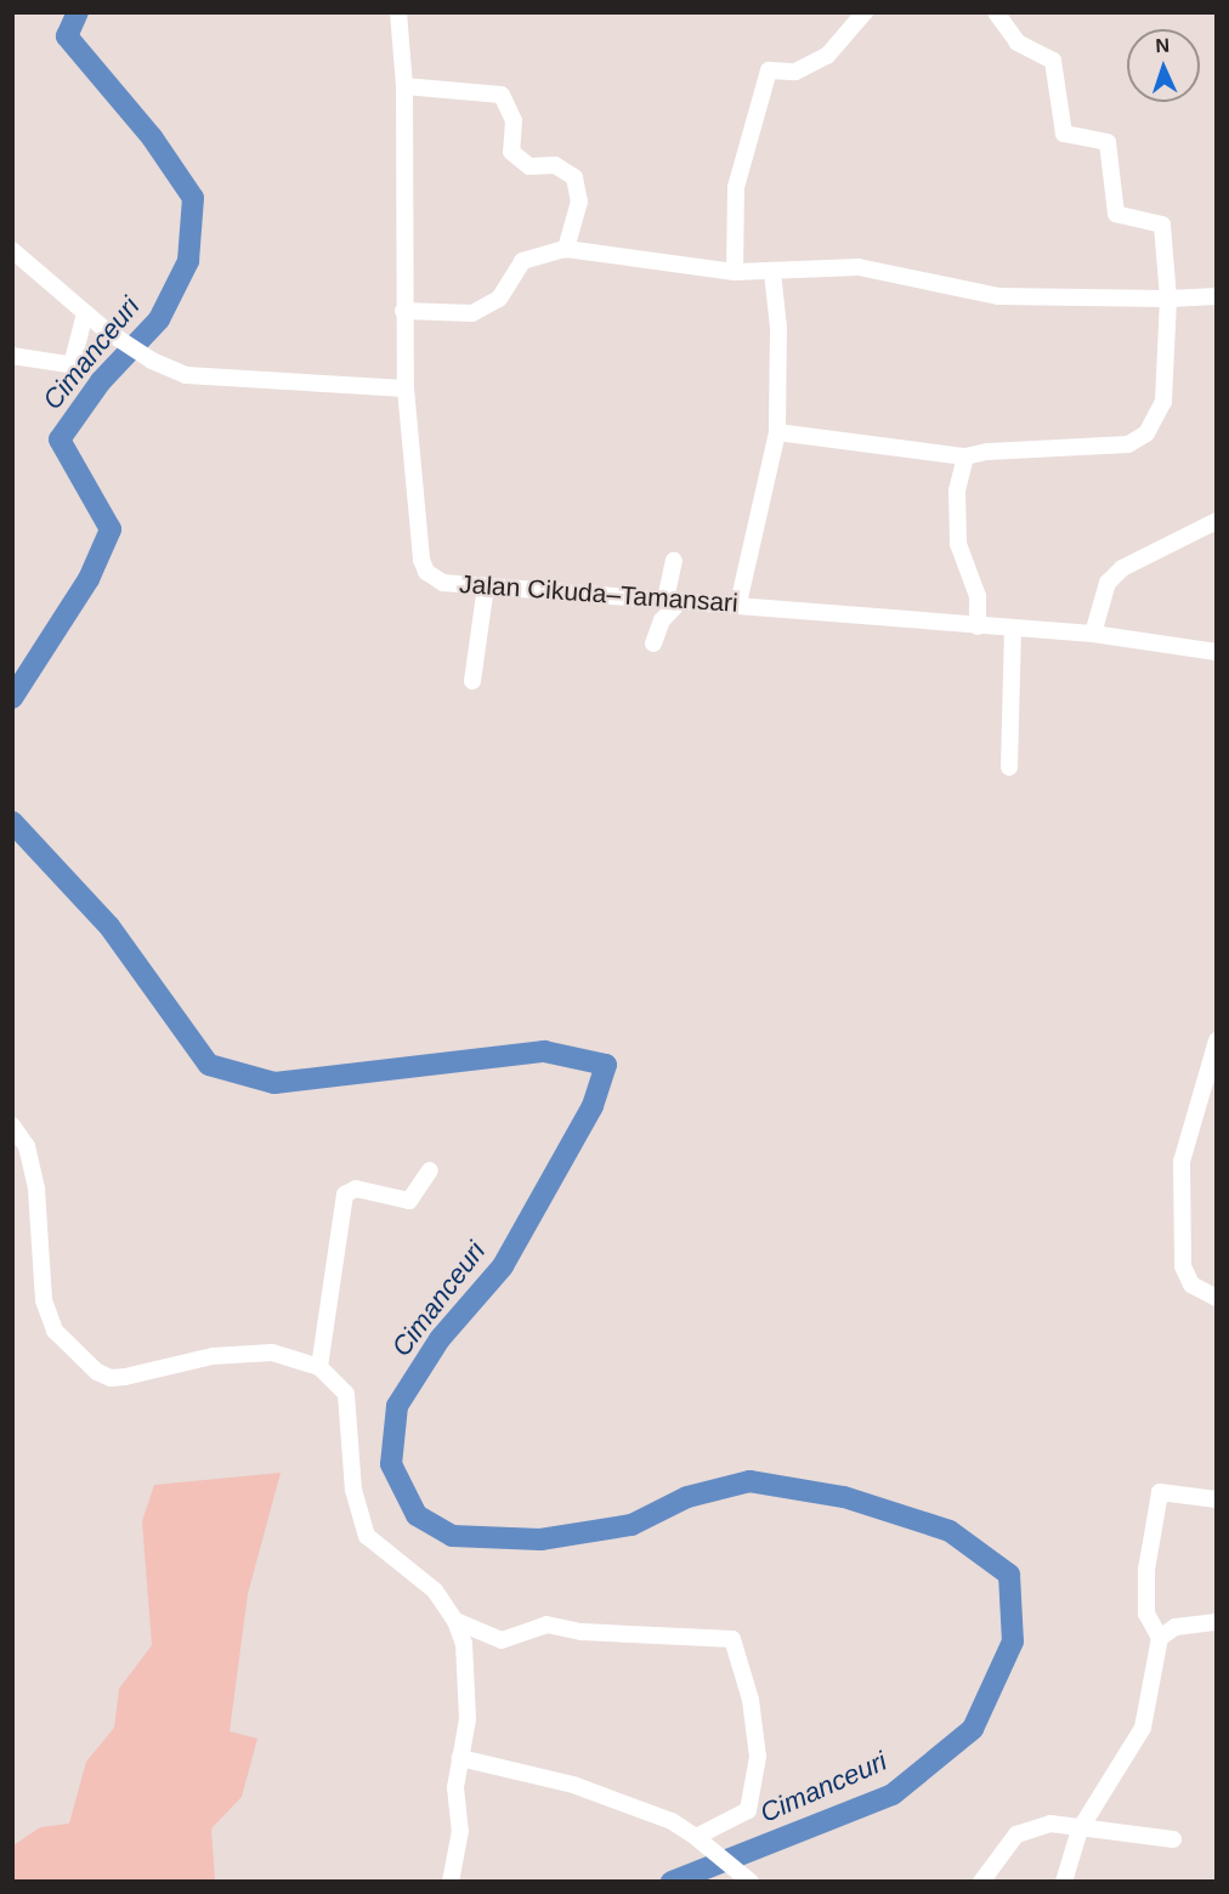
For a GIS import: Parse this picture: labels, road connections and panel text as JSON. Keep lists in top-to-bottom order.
{
  "streets": {
    "street": ["Jalan Cikuda–Tamansari"]
  },
  "water": ["Cimanceuri"],
  "north": "top"
}
